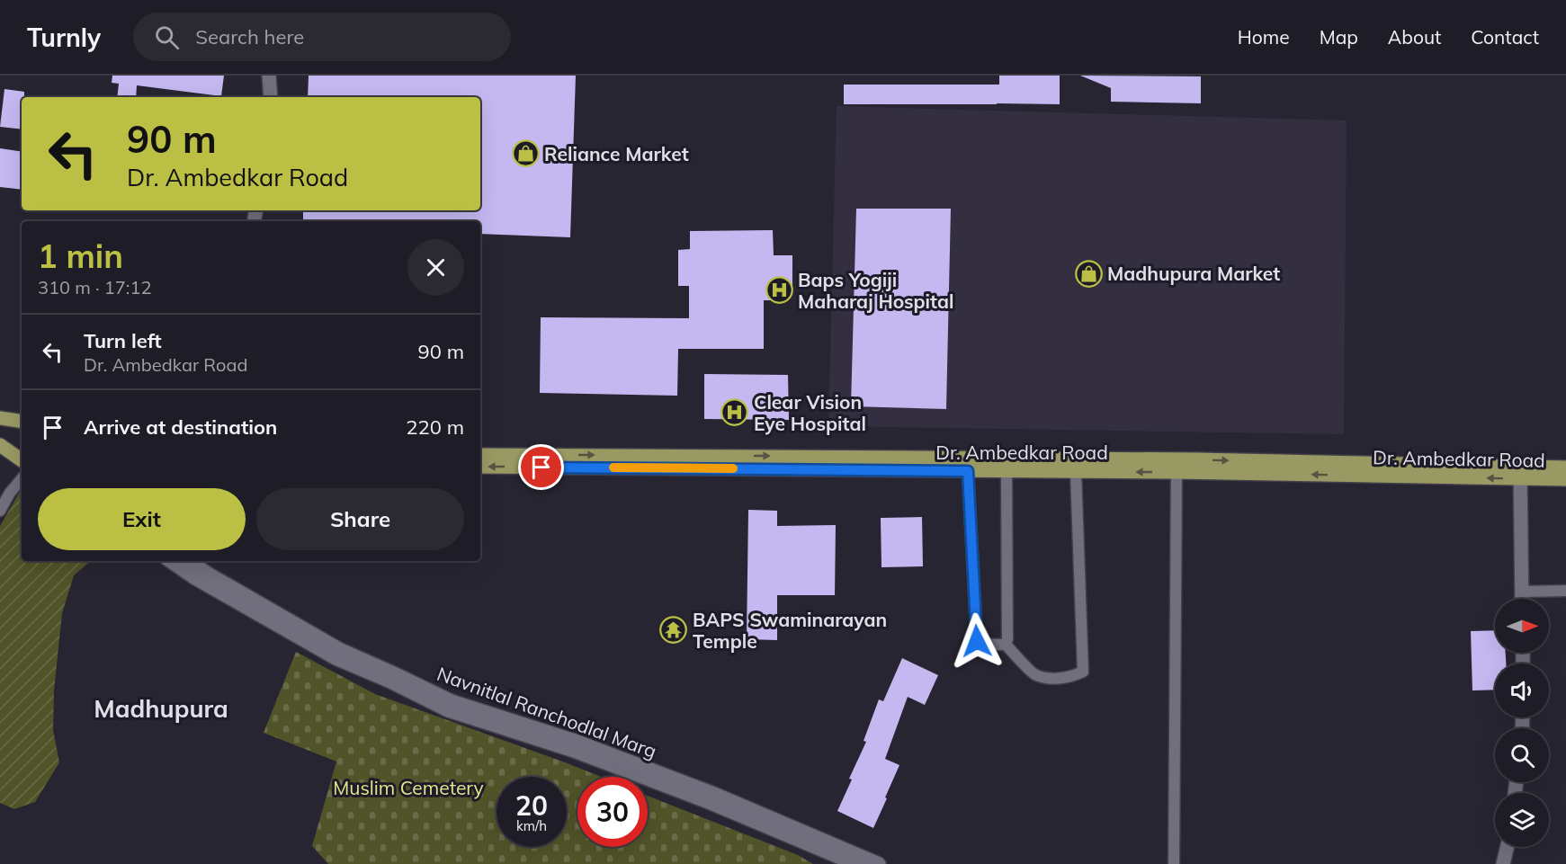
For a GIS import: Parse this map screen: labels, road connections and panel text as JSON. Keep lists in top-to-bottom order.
{
  "streets": {
    "main road": ["Dr. Ambedkar Road", "Navnitlal Ranchodlal Marg"]
  },
  "districts": ["Madhupura"],
  "parks": ["Muslim Cemetery"],
  "places": {
    "shop": ["Reliance Market", "Madhupura Market"],
    "hospital": ["Baps Yogiji Maharaj Hospital", "Clear Vision Eye Hospital"],
    "temple": ["BAPS Swaminarayan Temple"]
  },
  "north": "right",
  "page": {
    "header": "Turnly",
    "search": "Search here",
    "nav": [
      "Home",
      "Map",
      "About",
      "Contact"
    ],
    "turn": ["90 m", "Dr. Ambedkar Road"],
    "heading": ["1 min", "310 m · 17:12"],
    "list": [
      {
        "name": "Turn left",
        "note": "Dr. Ambedkar Road",
        "value": "90 m"
      },
      {
        "name": "Arrive at destination",
        "value": "220 m"
      }
    ],
    "buttons": ["Exit", "Share"],
    "speed": "20 km/h",
    "limit": "30"
  }
}
